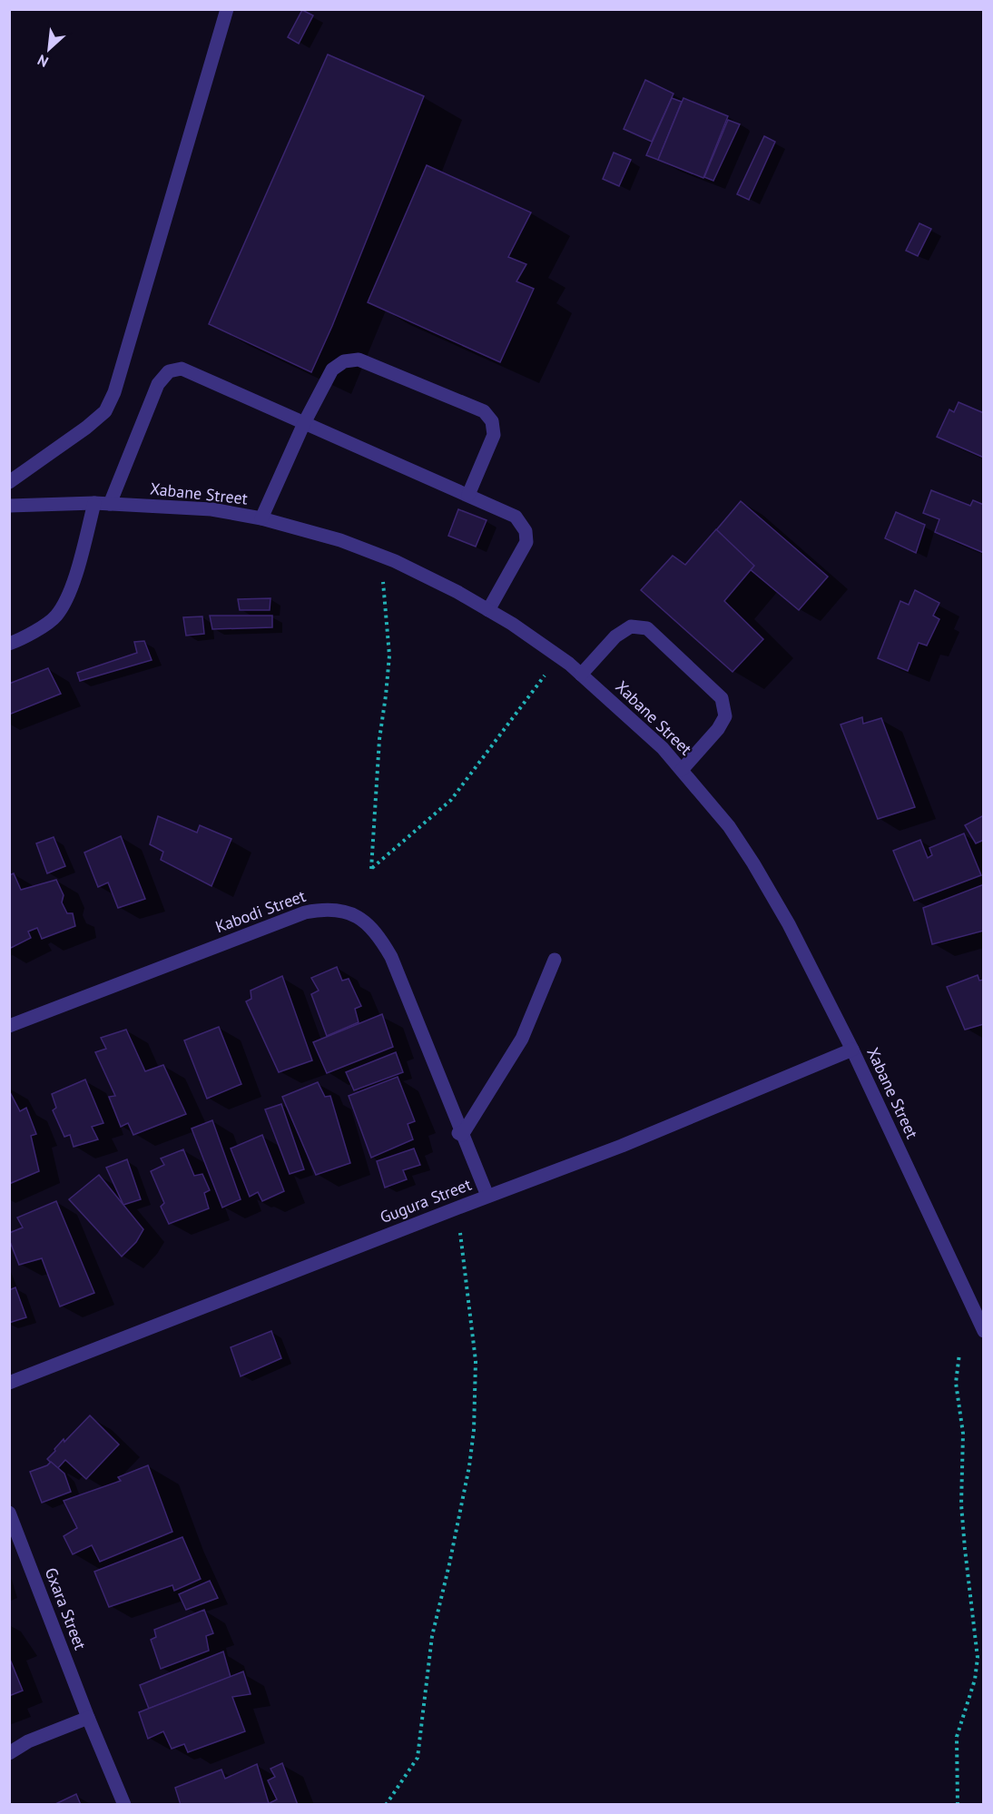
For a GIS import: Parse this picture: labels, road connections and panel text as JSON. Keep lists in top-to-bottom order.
{
  "streets": {
    "street": [
      "Xabane Street",
      "Kabodi Street",
      "Gugura Street",
      "Gxara Street"
    ]
  },
  "crossings": [
    ["Xabane Street", "Gugura Street"],
    ["Kabodi Street", "Gugura Street"]
  ],
  "north": "bottom left"
}
